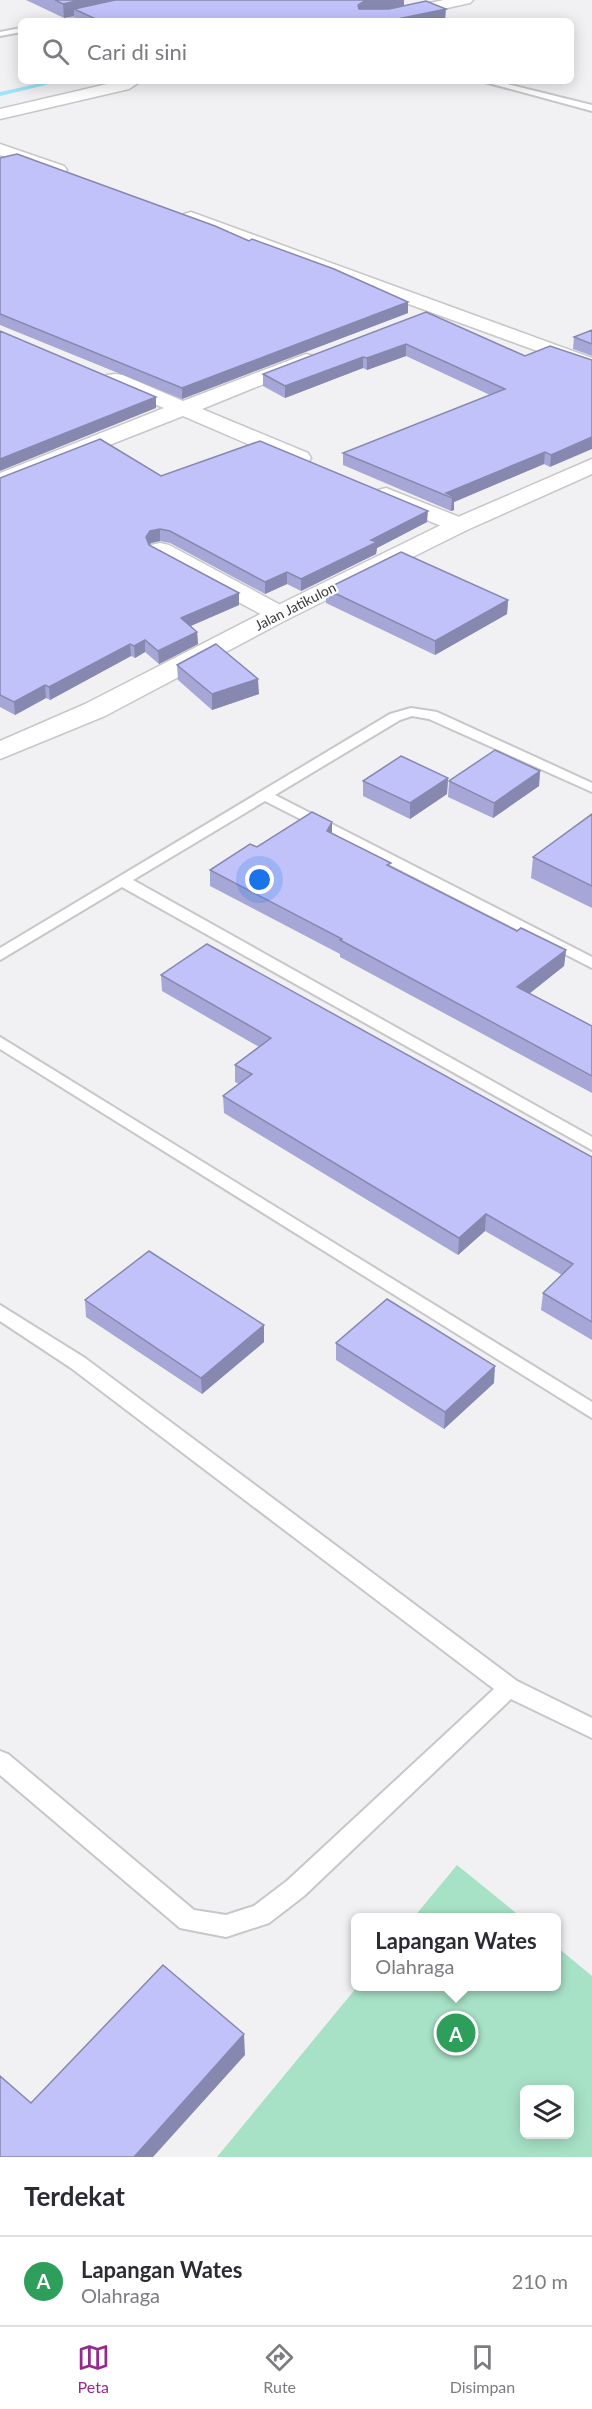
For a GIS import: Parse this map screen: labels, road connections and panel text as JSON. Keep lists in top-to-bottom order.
{
  "streets": {
    "main road": ["Jalan Jatikulon"]
  },
  "page": {
    "search": "Cari di sini",
    "popup": ["Lapangan Wates", "Olahraga"],
    "pins": "A",
    "heading": "Terdekat",
    "list": [
      {
        "mark": "A",
        "name": "Lapangan Wates",
        "note": "Olahraga",
        "value": "210 m"
      }
    ],
    "nav": ["Peta", "Rute", "Disimpan"]
  }
}
